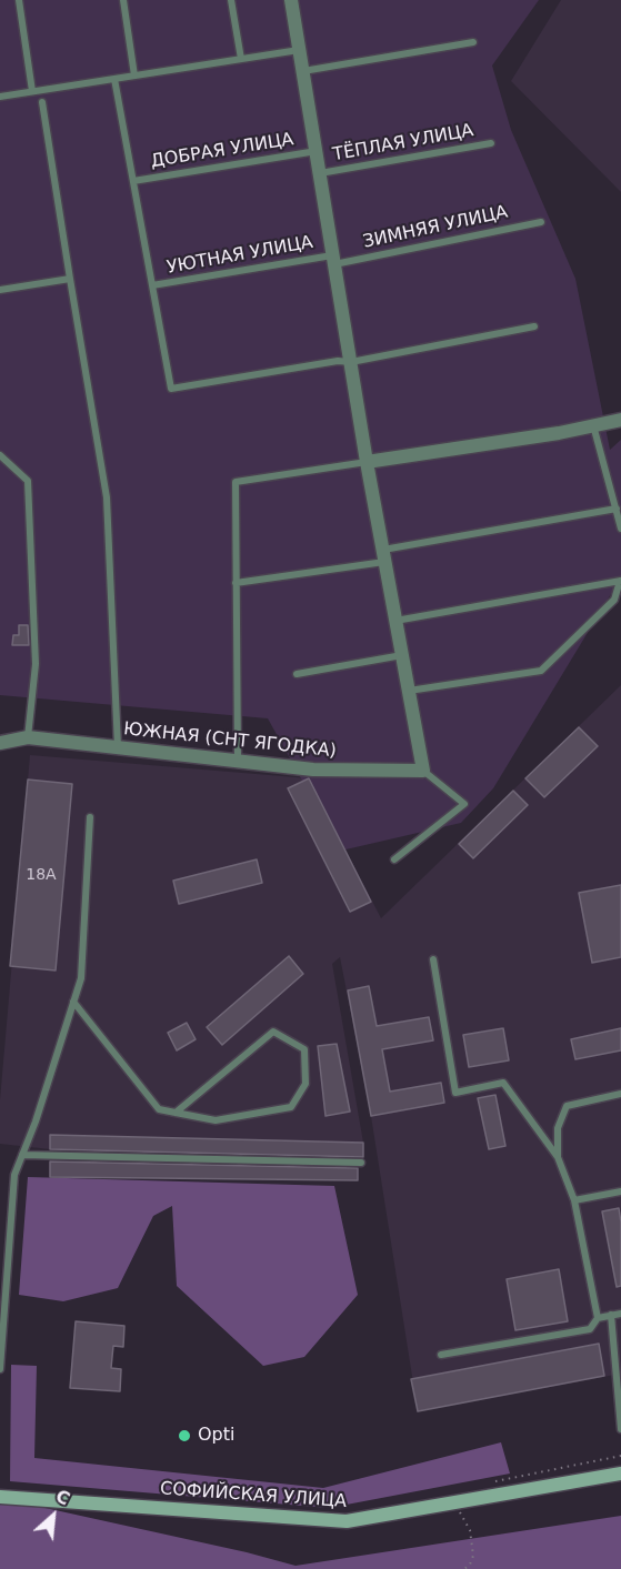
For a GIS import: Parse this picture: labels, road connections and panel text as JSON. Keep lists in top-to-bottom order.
{
  "streets": {
    "main road": ["СОФИЙСКАЯ УЛИЦА"],
    "street": ["ЮЖНАЯ (СНТ ЯГОДКА)"],
    "lane": [
      "ТЁПЛАЯ УЛИЦА",
      "ДОБРАЯ УЛИЦА",
      "ЗИМНЯЯ УЛИЦА",
      "УЮТНАЯ УЛИЦА"
    ]
  },
  "crossings": [
    ["ЗИМНЯЯ УЛИЦА", "УЮТНАЯ УЛИЦА"]
  ],
  "places": ["Opti"],
  "house_numbers": ["18А"],
  "north": "top right"
}
